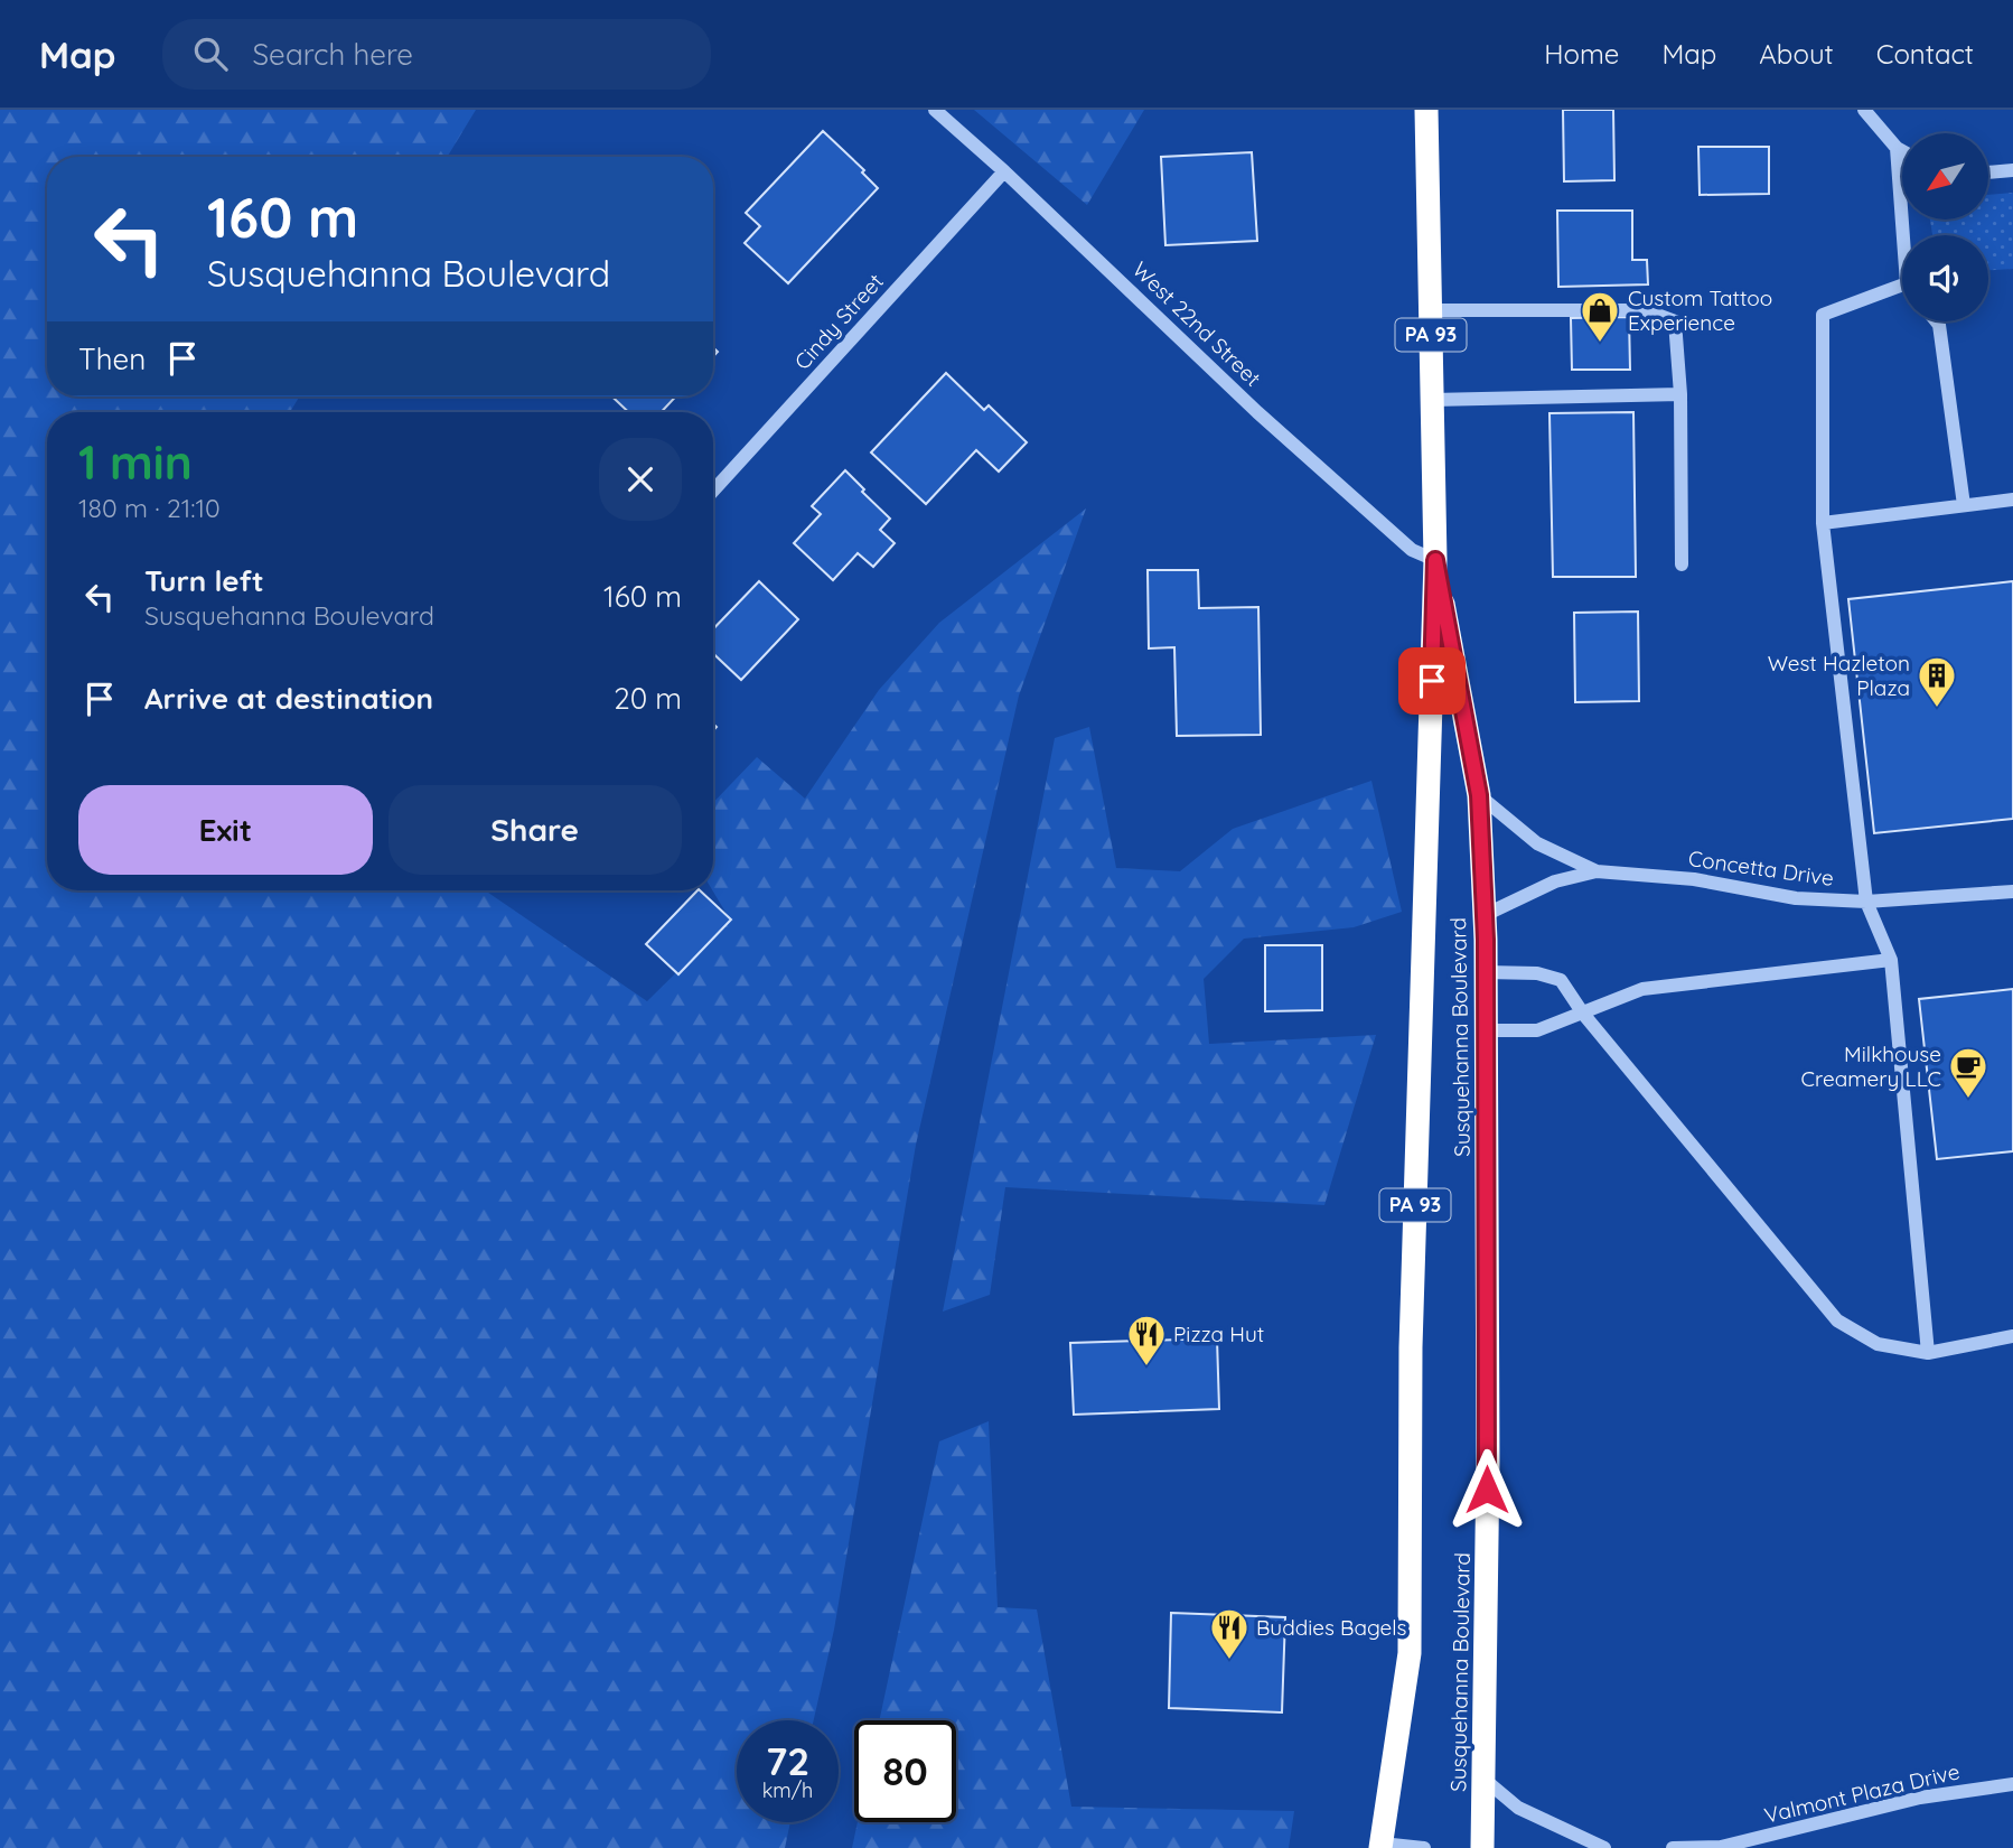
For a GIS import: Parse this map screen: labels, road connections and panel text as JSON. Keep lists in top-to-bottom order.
{
  "streets": {
    "highway": ["PA 93", "Susquehanna Boulevard"],
    "street": [
      "Cindy Street",
      "West 22nd Street",
      "Concetta Drive",
      "Valmont Plaza Drive"
    ]
  },
  "crossings": [
    ["Cindy Street", "West 22nd Street"],
    ["West 22nd Street", "Susquehanna Boulevard"],
    ["Concetta Drive", "Susquehanna Boulevard"]
  ],
  "places": {
    "shop": ["Custom Tattoo Experience"],
    "building": ["West Hazleton Plaza"],
    "cafe": ["Milkhouse Creamery LLC"],
    "restaurant": ["Pizza Hut", "Buddies Bagels"]
  },
  "north": "bottom left",
  "page": {
    "header": "Map",
    "search": "Search here",
    "nav": [
      "Home",
      "Map",
      "About",
      "Contact"
    ],
    "turn": ["160 m", "Susquehanna Boulevard"],
    "then": "Then",
    "heading": ["1 min", "180 m · 21:10"],
    "list": [
      {
        "name": "Turn left",
        "note": "Susquehanna Boulevard",
        "value": "160 m"
      },
      {
        "name": "Arrive at destination",
        "value": "20 m"
      }
    ],
    "buttons": ["Exit", "Share"],
    "speed": "72 km/h",
    "limit": "80"
  }
}
